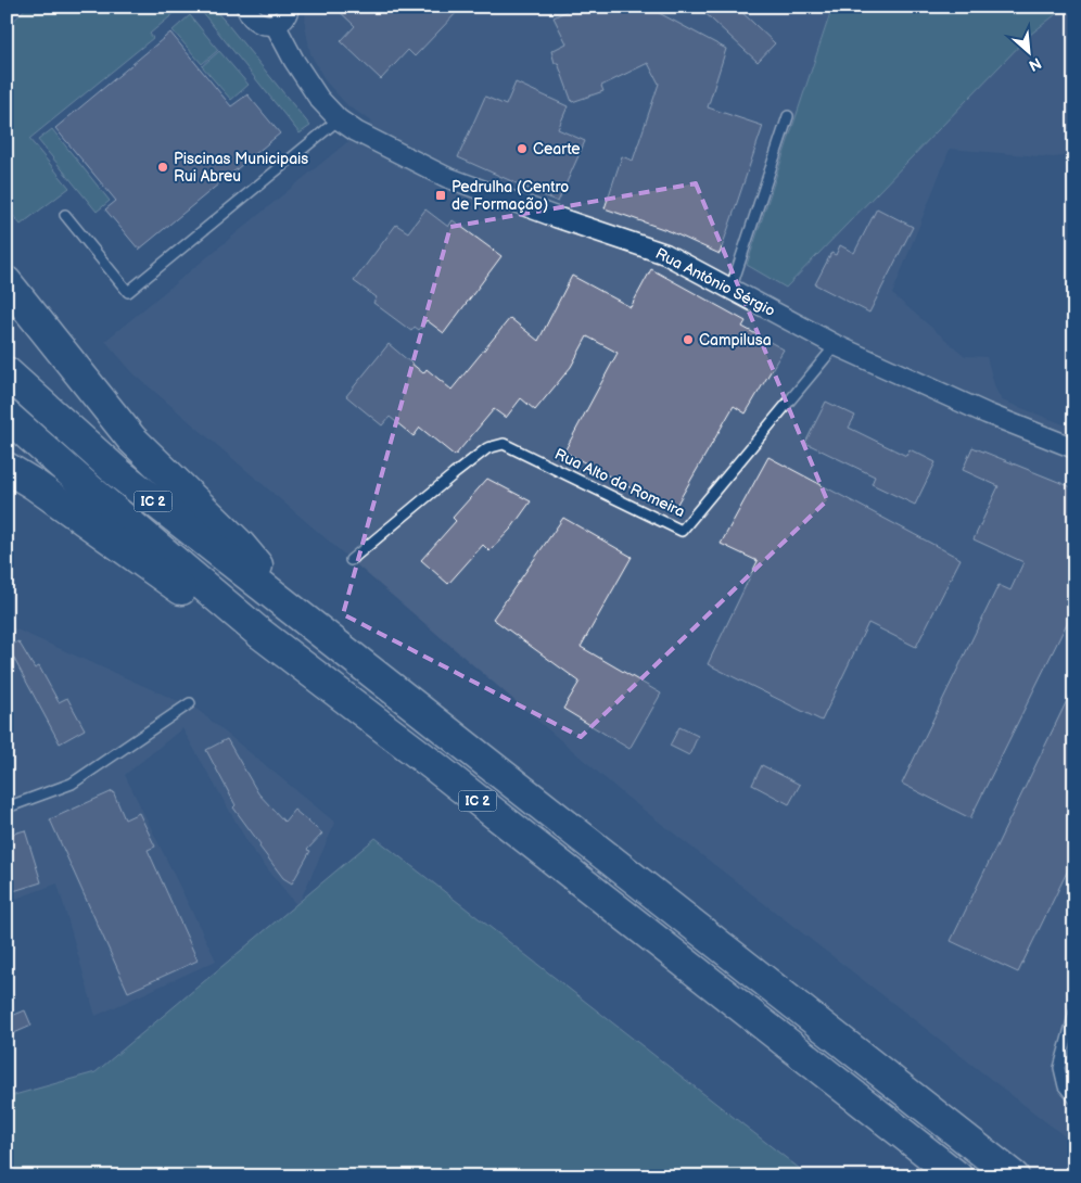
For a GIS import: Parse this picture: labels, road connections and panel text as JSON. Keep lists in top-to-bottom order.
{
  "streets": {
    "highway": ["IC 2"],
    "street": ["Rua António Sérgio"],
    "lane": ["Rua Alto da Romeira"]
  },
  "crossings": [
    ["Rua António Sérgio", "Rua Alto da Romeira"]
  ],
  "places": {
    "other": ["Cearte", "Piscinas Municipais Rui Abreu", "Campilusa"],
    "transit": ["Pedrulha (Centro de Formação)"]
  },
  "north": "bottom right"
}
